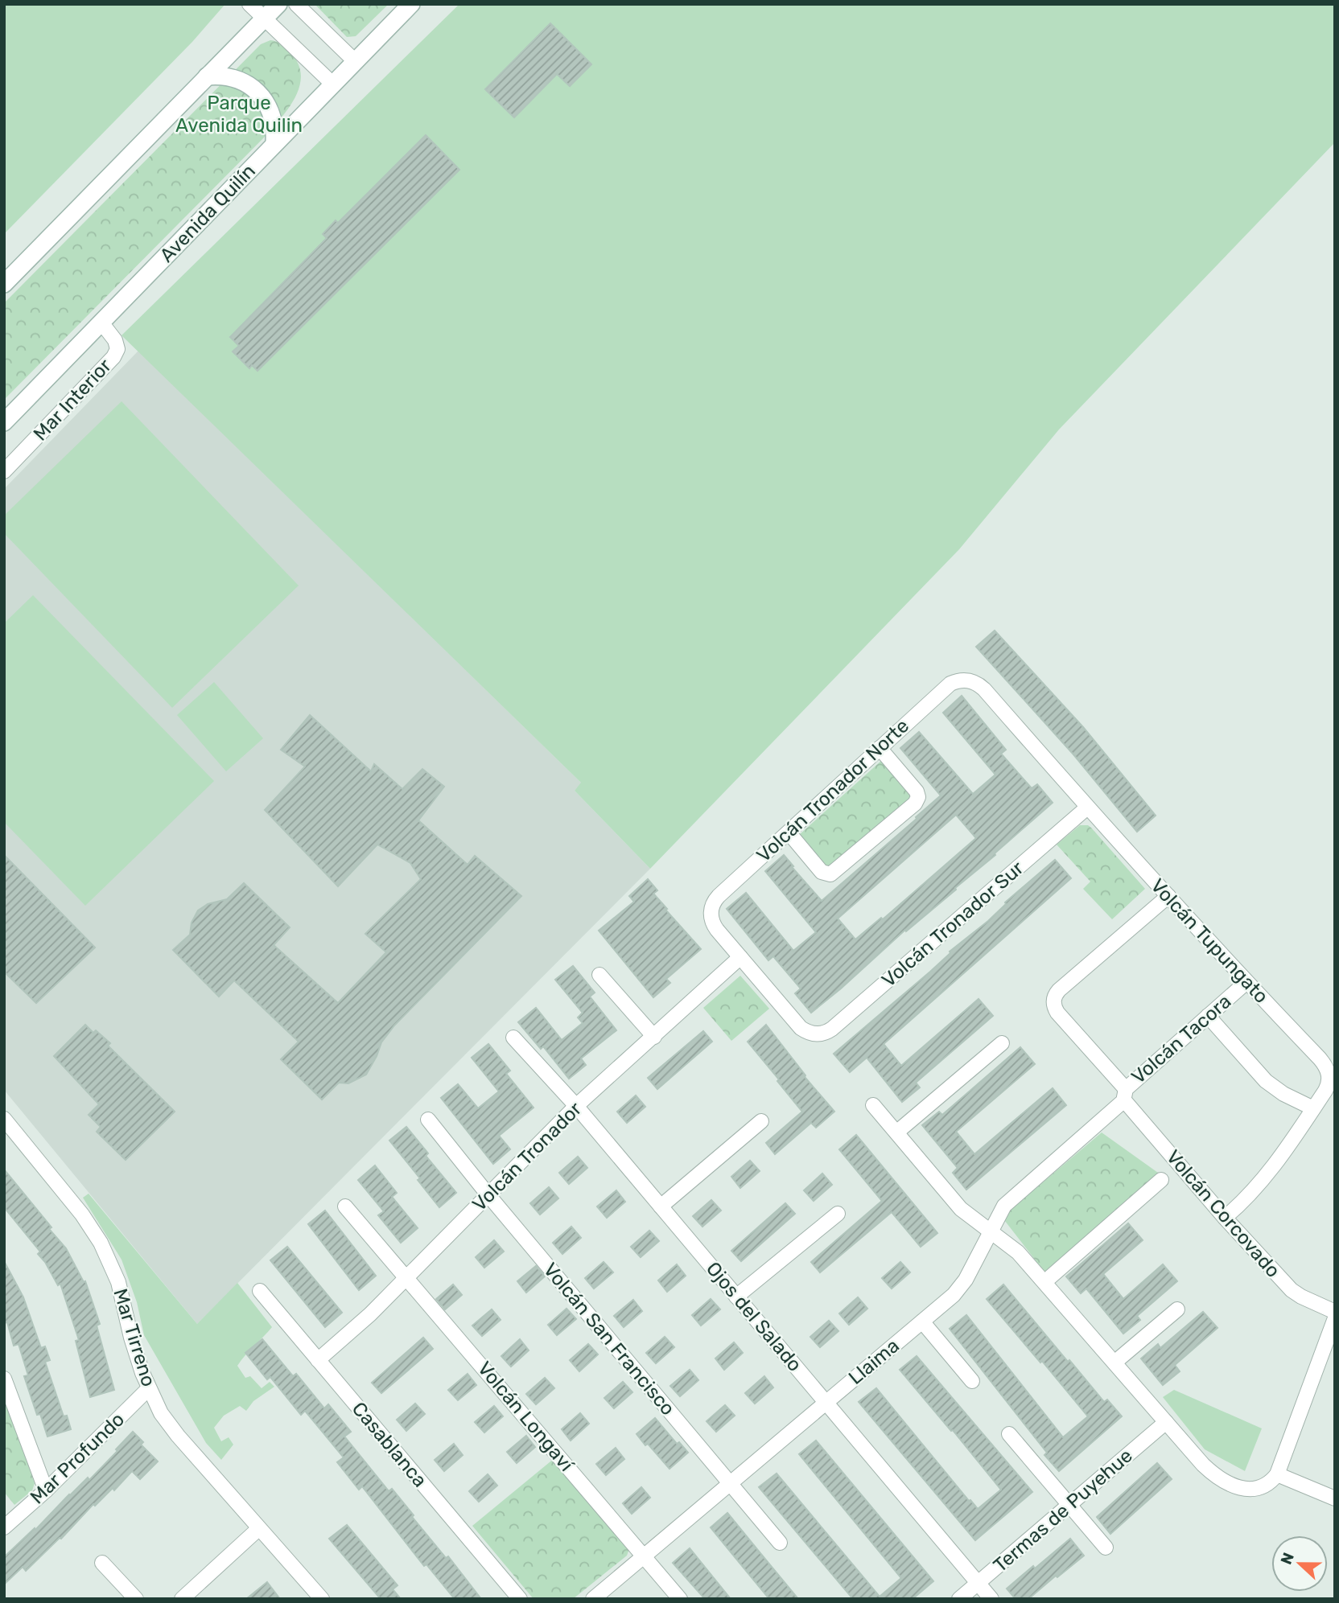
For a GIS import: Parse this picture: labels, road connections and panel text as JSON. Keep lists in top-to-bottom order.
{
  "streets": {
    "main road": ["Avenida Quilín"],
    "street": [
      "Mar Interior",
      "Volcán Tronador Norte",
      "Volcán Tronador Sur",
      "Volcán Tupungato",
      "Volcán Tacora",
      "Volcán Tronador",
      "Volcán Corcovado",
      "Ojos del Salado",
      "Mar Tirreno",
      "Volcán San Francisco",
      "Llaima",
      "Volcán Longaví",
      "Casablanca",
      "Mar Profundo",
      "Termas de Puyehue"
    ]
  },
  "crossings": [
    ["Avenida Quilín", "Mar Interior"],
    ["Volcán Tronador Norte", "Volcán Tronador Sur"],
    ["Volcán Tronador Norte", "Volcán Tupungato"],
    ["Volcán Tronador Norte", "Volcán Tronador"],
    ["Volcán Tronador Sur", "Volcán Tupungato"],
    ["Volcán Tronador Sur", "Volcán Tronador"],
    ["Volcán Tupungato", "Volcán Tacora"],
    ["Volcán Tupungato", "Volcán Corcovado"],
    ["Volcán Tacora", "Volcán Corcovado"],
    ["Volcán Tacora", "Llaima"],
    ["Volcán Tronador", "Ojos del Salado"],
    ["Volcán Tronador", "Volcán San Francisco"],
    ["Volcán Tronador", "Volcán Longaví"],
    ["Volcán Tronador", "Casablanca"],
    ["Volcán Corcovado", "Llaima"],
    ["Ojos del Salado", "Llaima"],
    ["Ojos del Salado", "Termas de Puyehue"],
    ["Mar Tirreno", "Mar Profundo"],
    ["Volcán San Francisco", "Llaima"],
    ["Llaima", "Volcán Longaví"]
  ],
  "parks": ["Parque Avenida Quilin"],
  "north": "left"
}
